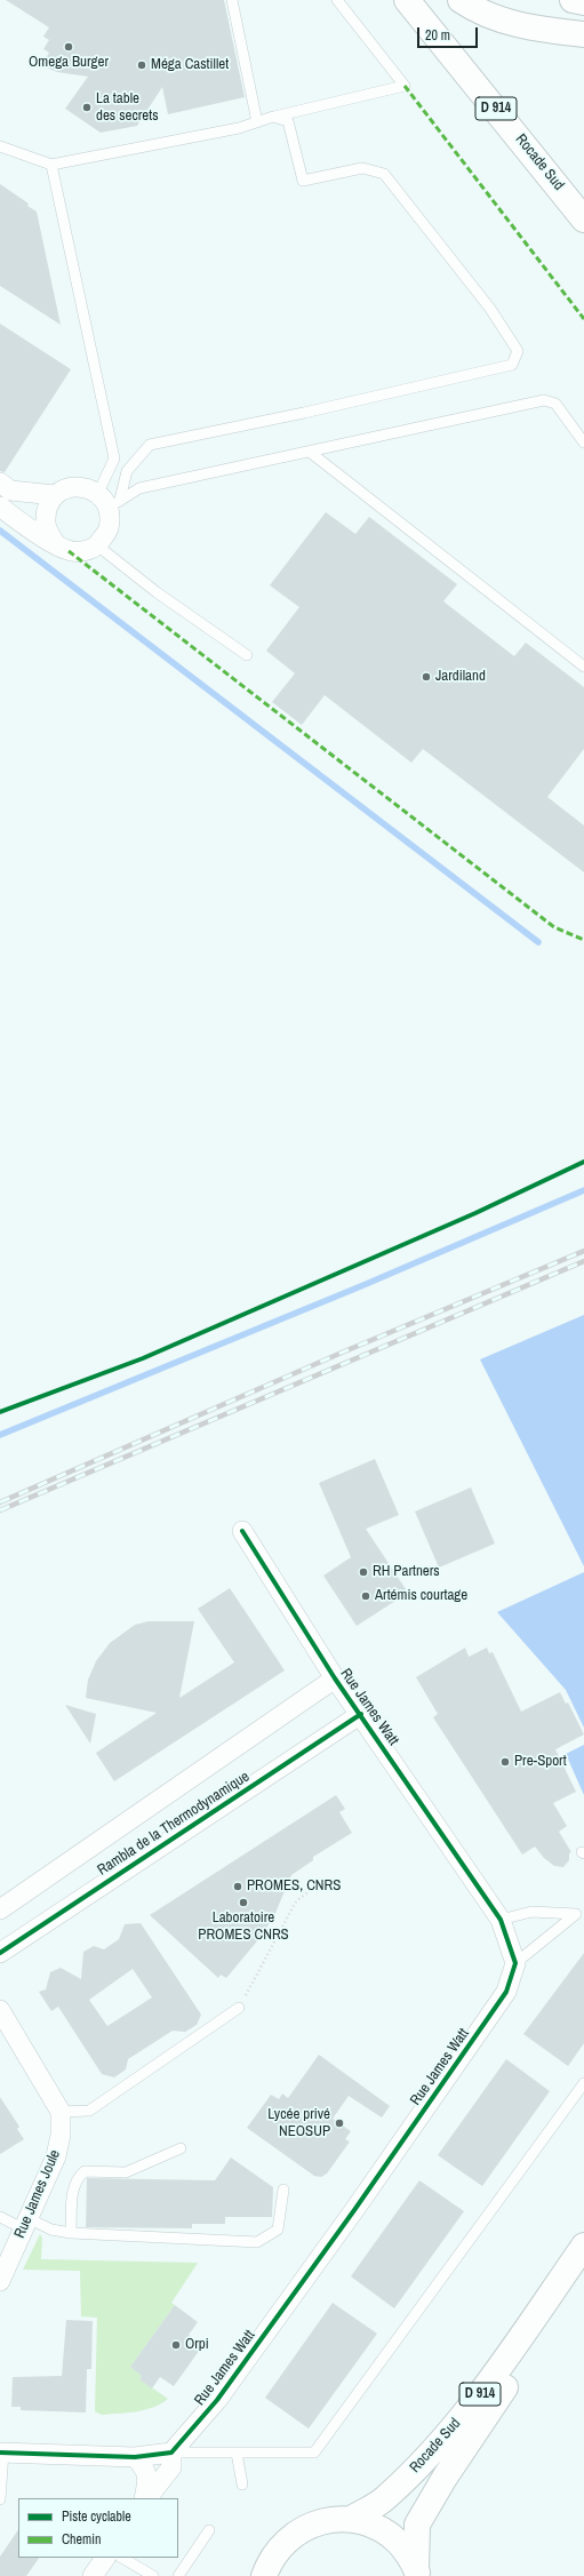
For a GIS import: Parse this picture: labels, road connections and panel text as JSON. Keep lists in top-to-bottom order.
{
  "streets": {
    "main road": ["D 914", "Rocade Sud"],
    "street": ["Rue James Watt", "Rambla de la Thermodynamique", "Rue James Joule"]
  },
  "crossings": [
    ["Rue James Watt", "Rambla de la Thermodynamique"]
  ],
  "places": [
    "Omega Burger",
    "Méga Castillet",
    "La table des secrets",
    "Jardiland",
    "RH Partners",
    "Artémis courtage",
    "Pre-Sport",
    "PROMES, CNRS",
    "Laboratoire PROMES CNRS",
    "Lycée privé NEOSUP",
    "Orpi"
  ],
  "legend": ["Piste cyclable", "Chemin"],
  "scale_bar": "20 m"
}
